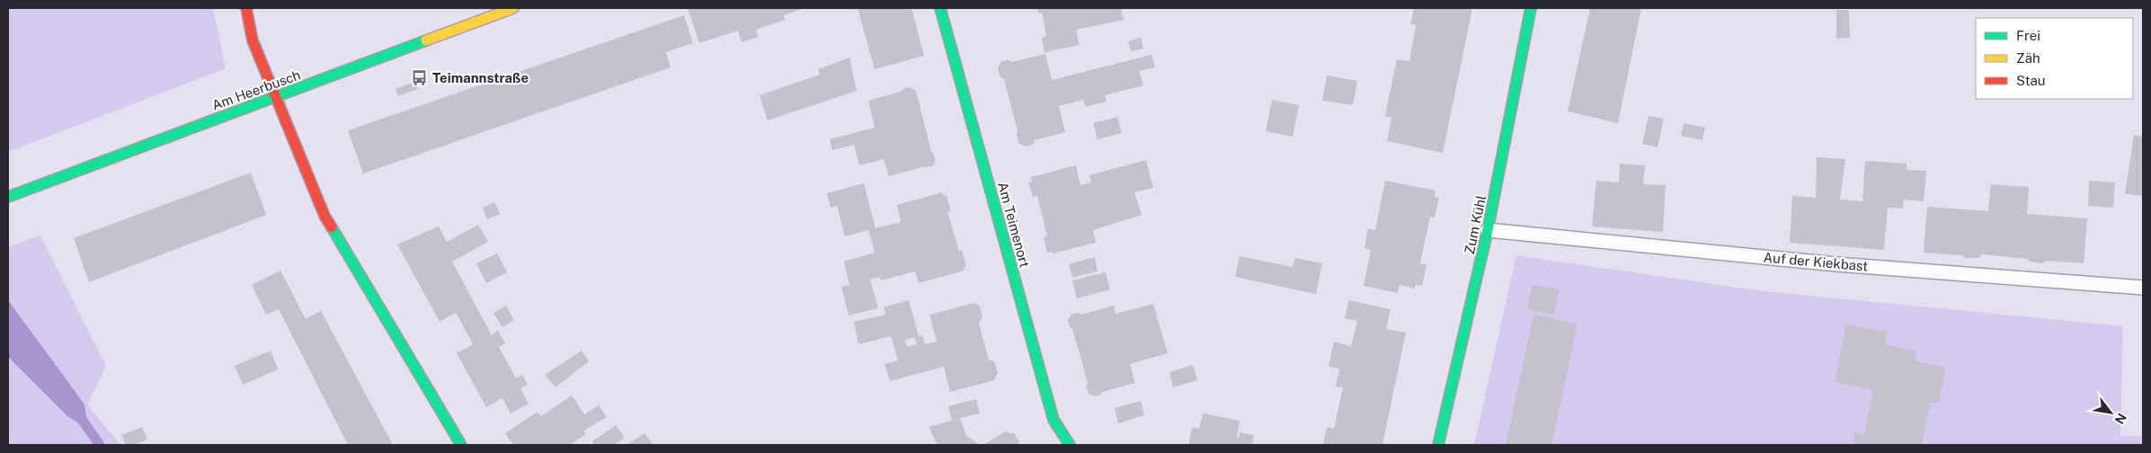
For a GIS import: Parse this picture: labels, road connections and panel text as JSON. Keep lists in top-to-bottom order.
{
  "streets": {
    "street": ["Am Heerbusch", "Am Teimenort", "Zum Kühl"],
    "lane": ["Auf der Kiekbast"]
  },
  "crossings": [
    ["Zum Kühl", "Auf der Kiekbast"]
  ],
  "places": {
    "bus stop": ["Teimannstraße"]
  },
  "legend": ["Frei", "Zäh", "Stau"],
  "north": "bottom right"
}
